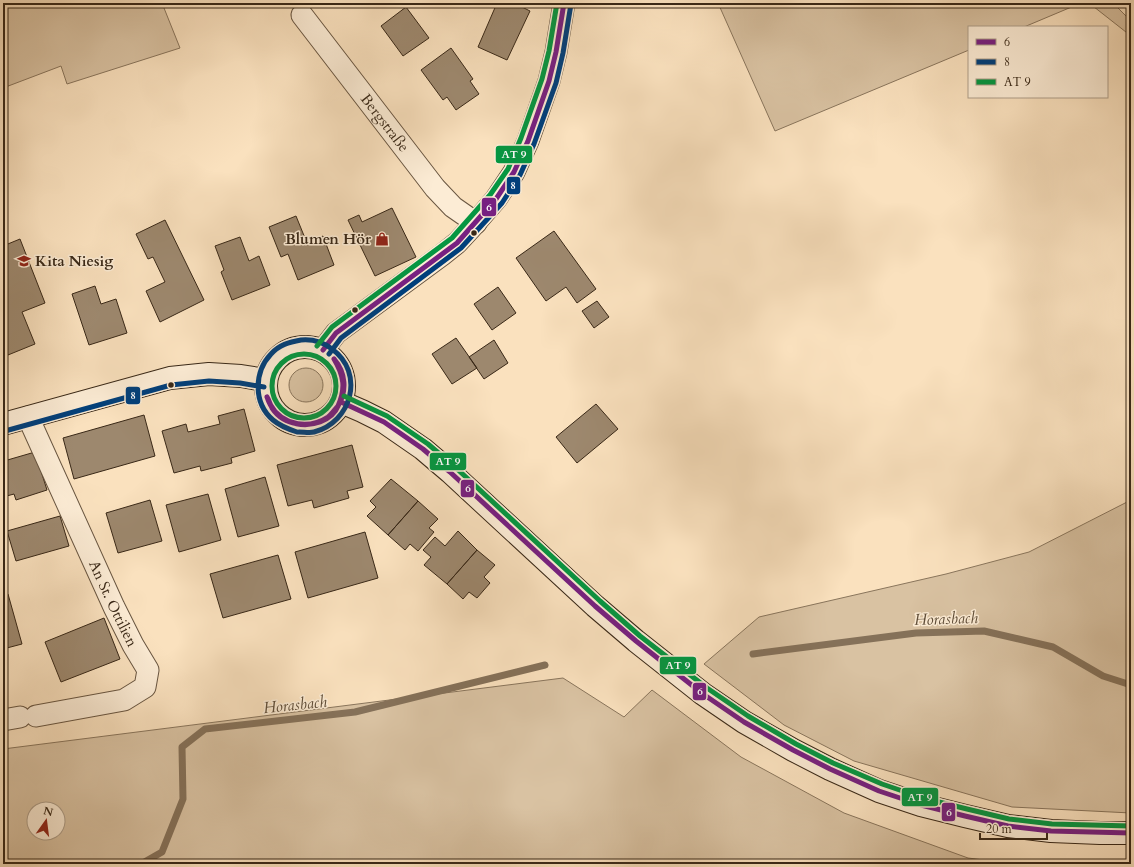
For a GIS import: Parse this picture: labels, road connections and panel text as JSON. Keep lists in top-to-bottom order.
{
  "streets": {
    "street": ["Bergstraße", "An St. Ottilien"]
  },
  "water": ["Horasbach"],
  "places": {
    "shop": ["Blumen Hör"],
    "school or university": ["Kita Niesig"]
  },
  "lines": ["transit line 6", "transit line 8"],
  "legend": ["6", "8", "AT 9"],
  "scale_bar": "20 m",
  "north": "top"
}
